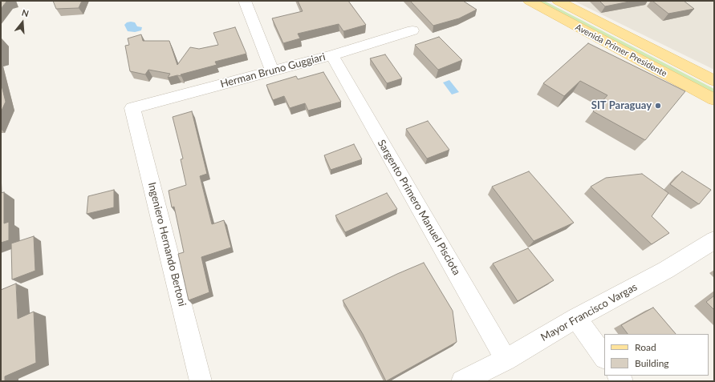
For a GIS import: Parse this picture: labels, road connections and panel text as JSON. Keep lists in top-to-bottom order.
{
  "streets": {
    "main road": ["Avenida Primer Presidente"],
    "street": [
      "Herman Bruno Guggiari",
      "Sargento Primero Manuel Pisciota",
      "Ingeniero Hernando Bertoni",
      "Mayor Francisco Vargas"
    ]
  },
  "crossings": [
    ["Herman Bruno Guggiari", "Sargento Primero Manuel Pisciota"],
    ["Herman Bruno Guggiari", "Ingeniero Hernando Bertoni"],
    ["Sargento Primero Manuel Pisciota", "Mayor Francisco Vargas"]
  ],
  "places": ["SIT Paraguay"],
  "legend": ["Road", "Building"],
  "north": "top"
}
